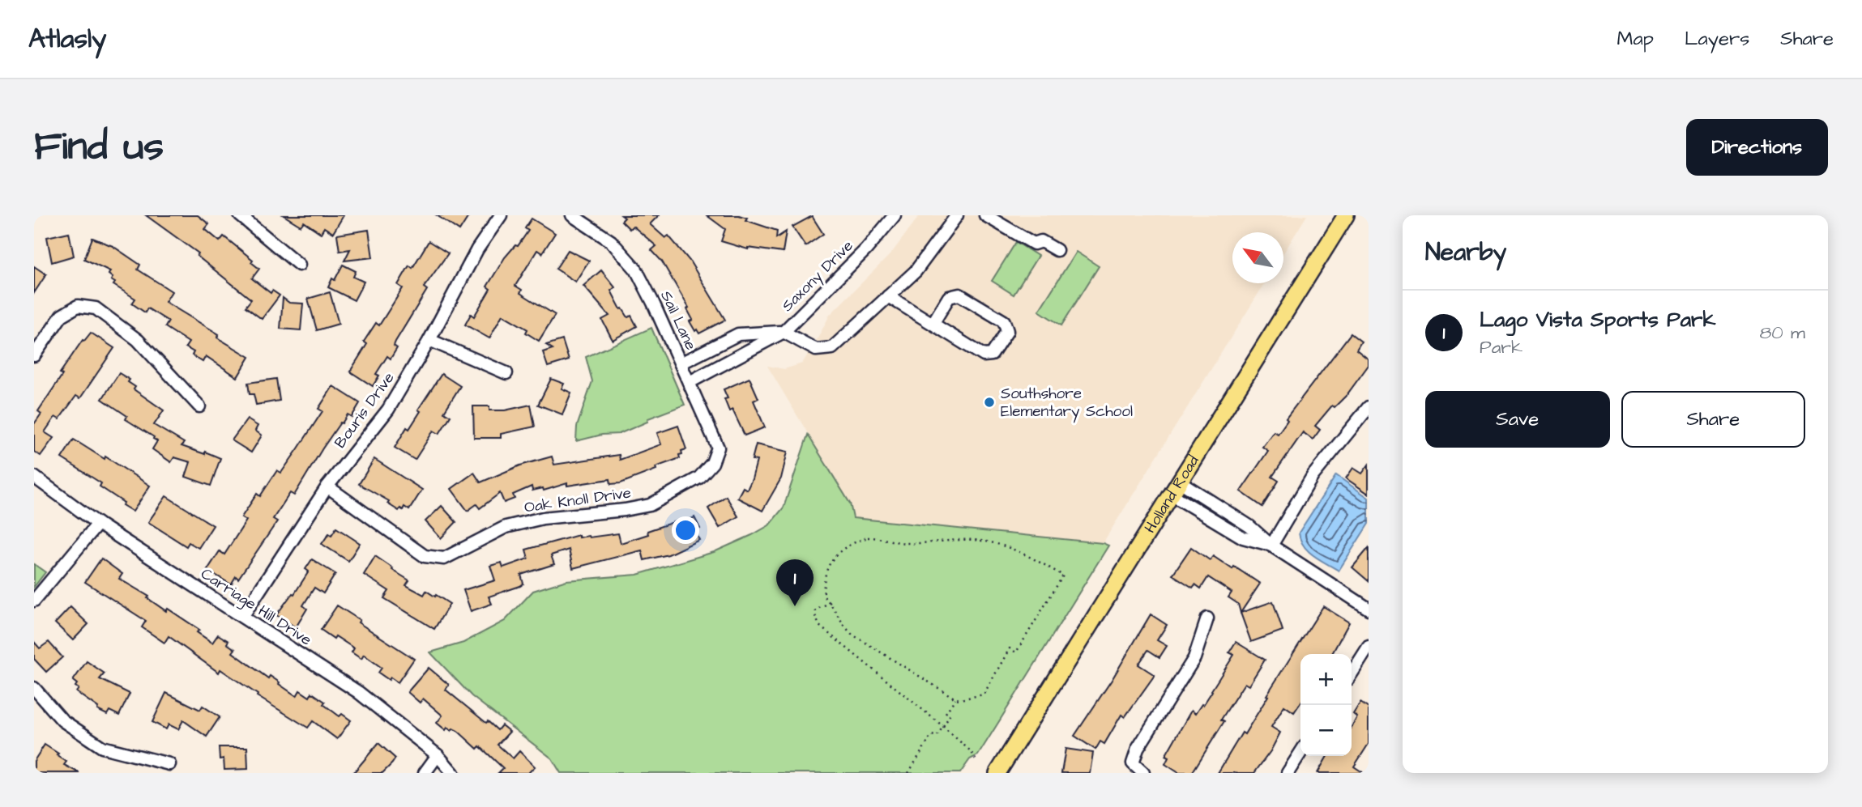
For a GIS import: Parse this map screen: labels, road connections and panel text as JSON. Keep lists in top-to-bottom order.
{
  "streets": {
    "main road": ["Holland Road"],
    "street": [
      "Saxony Drive",
      "Sail Lane",
      "Bouris Drive",
      "Oak Knoll Drive",
      "Carriage Hill Drive"
    ]
  },
  "crossings": [
    ["Saxony Drive", "Sail Lane"],
    ["Sail Lane", "Oak Knoll Drive"],
    ["Bouris Drive", "Oak Knoll Drive"],
    ["Bouris Drive", "Carriage Hill Drive"]
  ],
  "places": ["Southshore Elementary School"],
  "north": "top left",
  "page": {
    "header": "Atlasly",
    "nav": ["Map", "Layers", "Share"],
    "buttons": [
      "Directions",
      ["Save", "Share"]
    ],
    "title": "Find us",
    "heading": "Nearby",
    "list": [
      {
        "mark": "1",
        "name": "Lago Vista Sports Park",
        "note": "Park",
        "value": "80 m"
      }
    ],
    "pins": "1",
    "map_buttons": ["+", "−"]
  }
}
